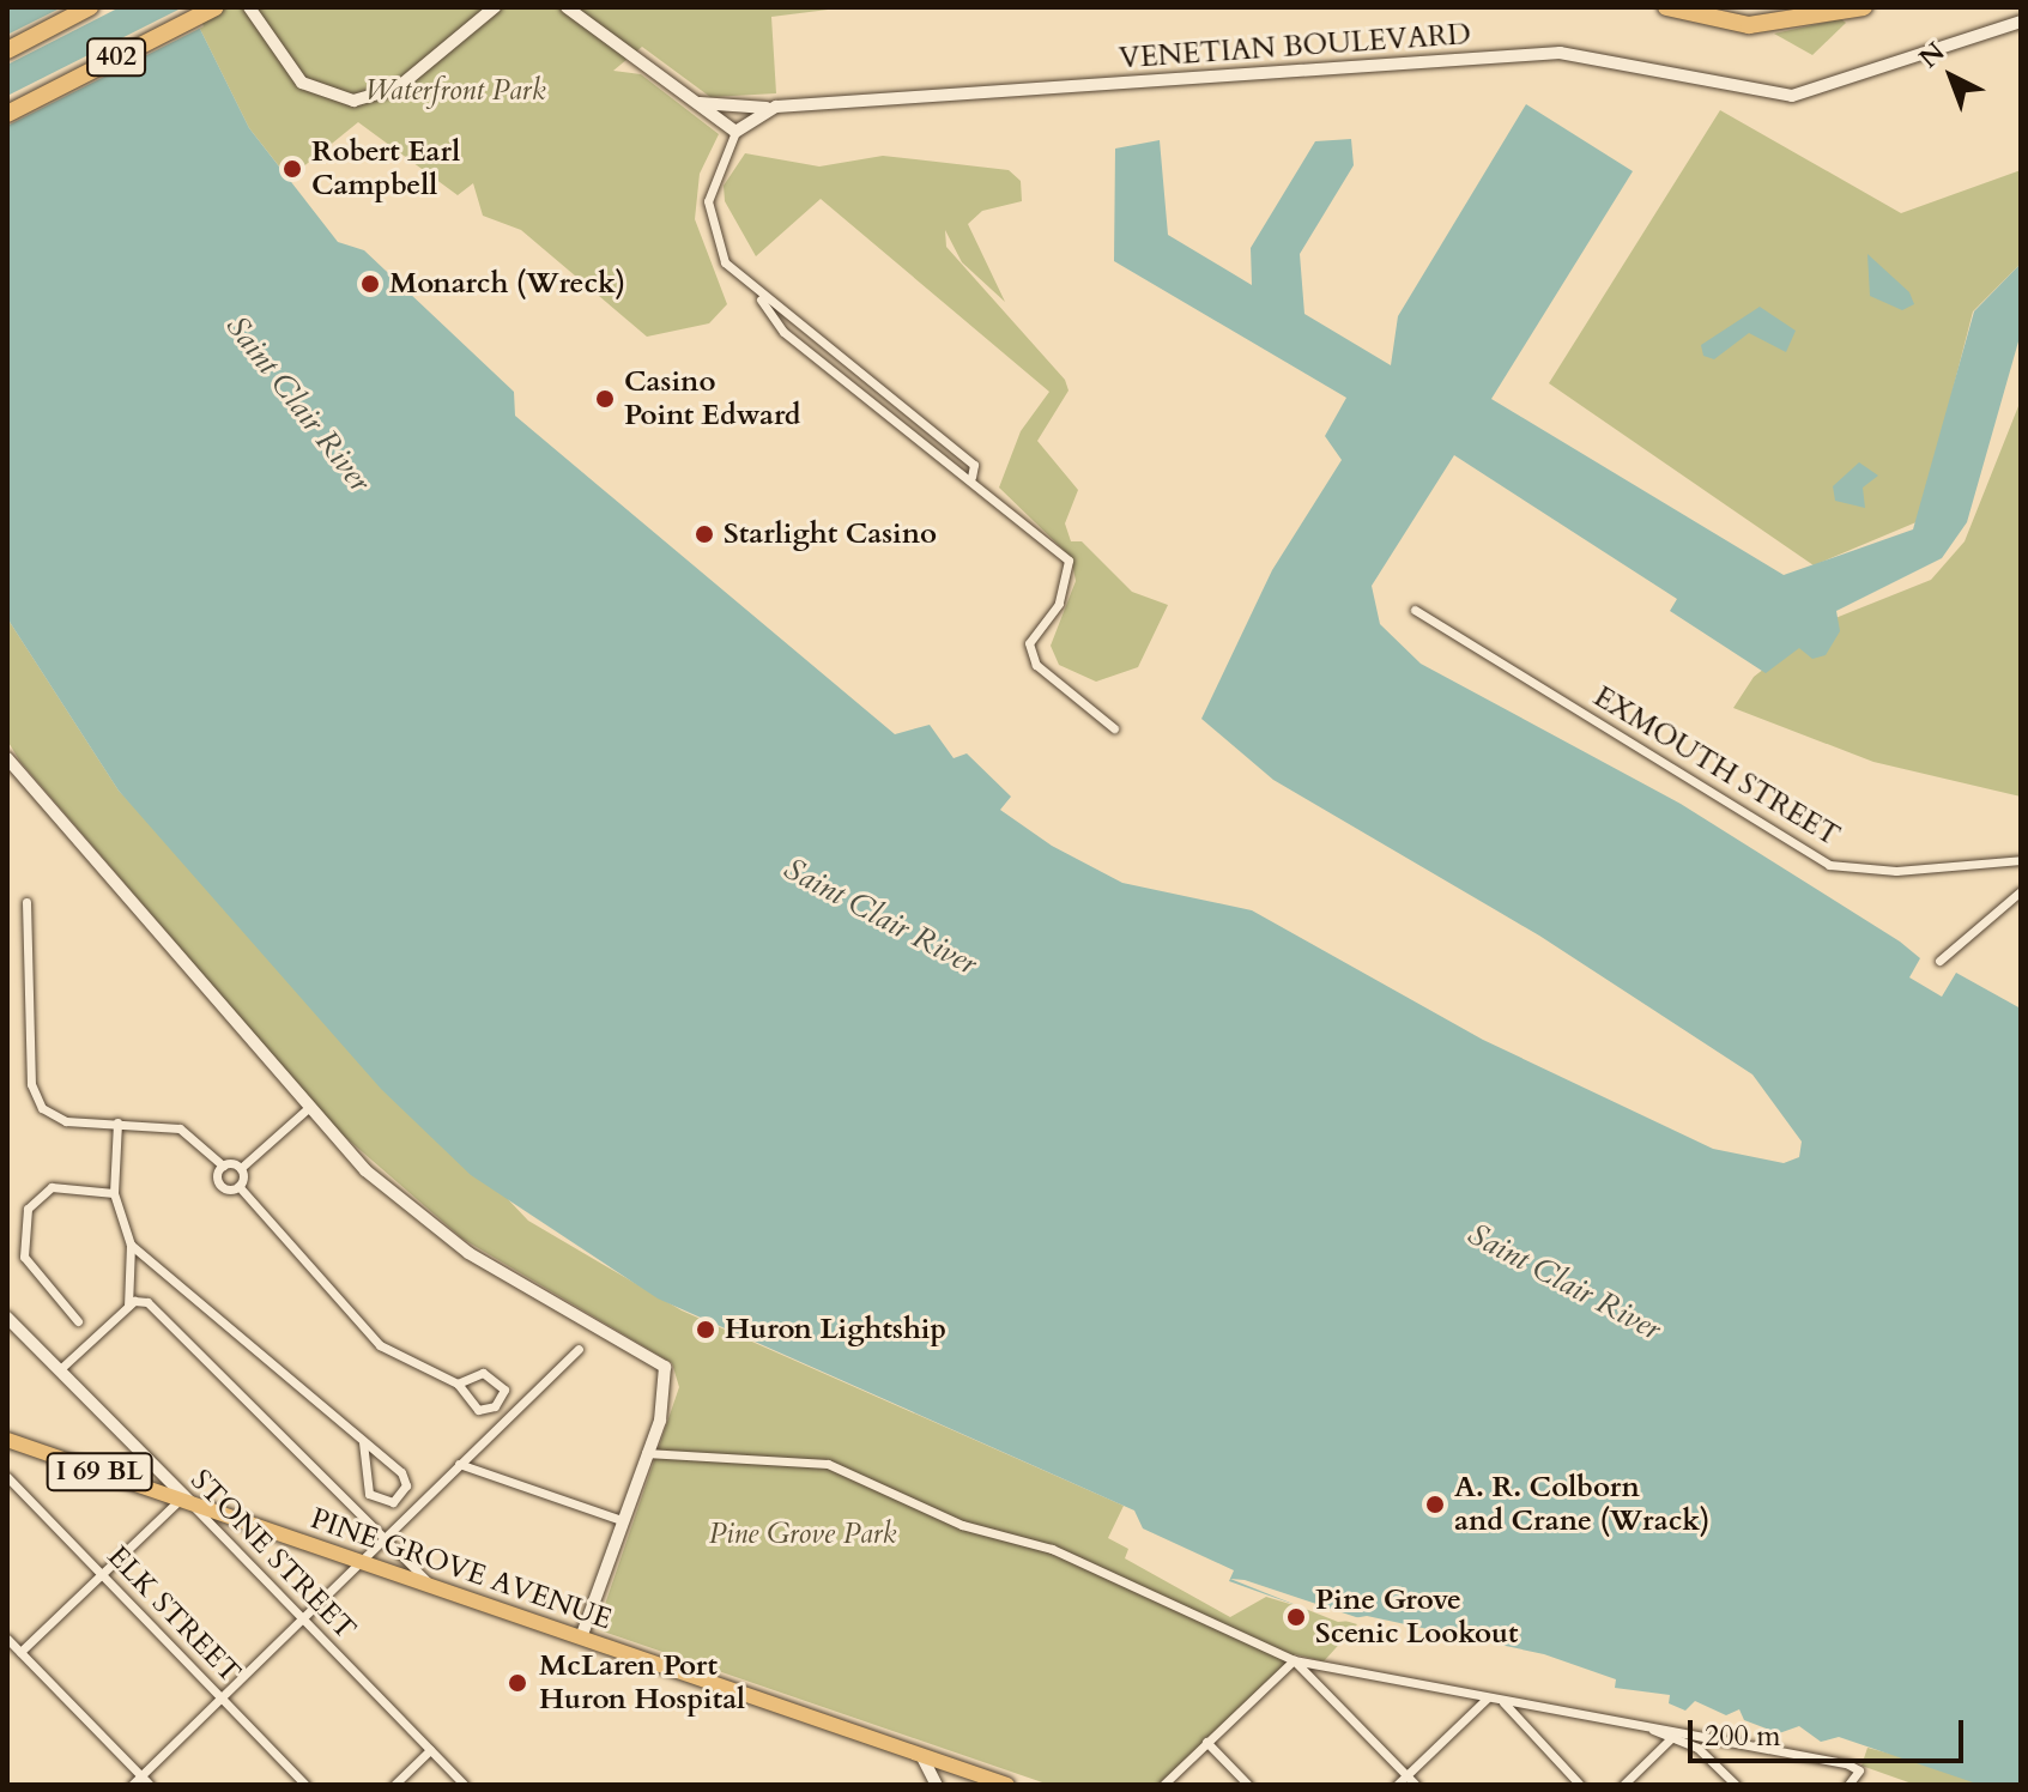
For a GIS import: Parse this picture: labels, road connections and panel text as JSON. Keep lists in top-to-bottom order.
{
  "streets": {
    "highway": ["402"],
    "main road": ["I 69 BL", "PINE GROVE AVENUE"],
    "street": [
      "VENETIAN BOULEVARD",
      "EXMOUTH STREET",
      "STONE STREET",
      "ELK STREET"
    ]
  },
  "crossings": [
    ["STONE STREET", "PINE GROVE AVENUE"]
  ],
  "water": ["Saint Clair River"],
  "parks": ["Waterfront Park", "Pine Grove Park"],
  "places": [
    "Robert Earl Campbell",
    "Monarch (Wreck)",
    "Casino Point Edward",
    "Starlight Casino",
    "Huron Lightship",
    "A. R. Colborn and Crane (Wrack)",
    "Pine Grove Scenic Lookout",
    "McLaren Port Huron Hospital"
  ],
  "scale_bar": "200 m",
  "north": "top left"
}
